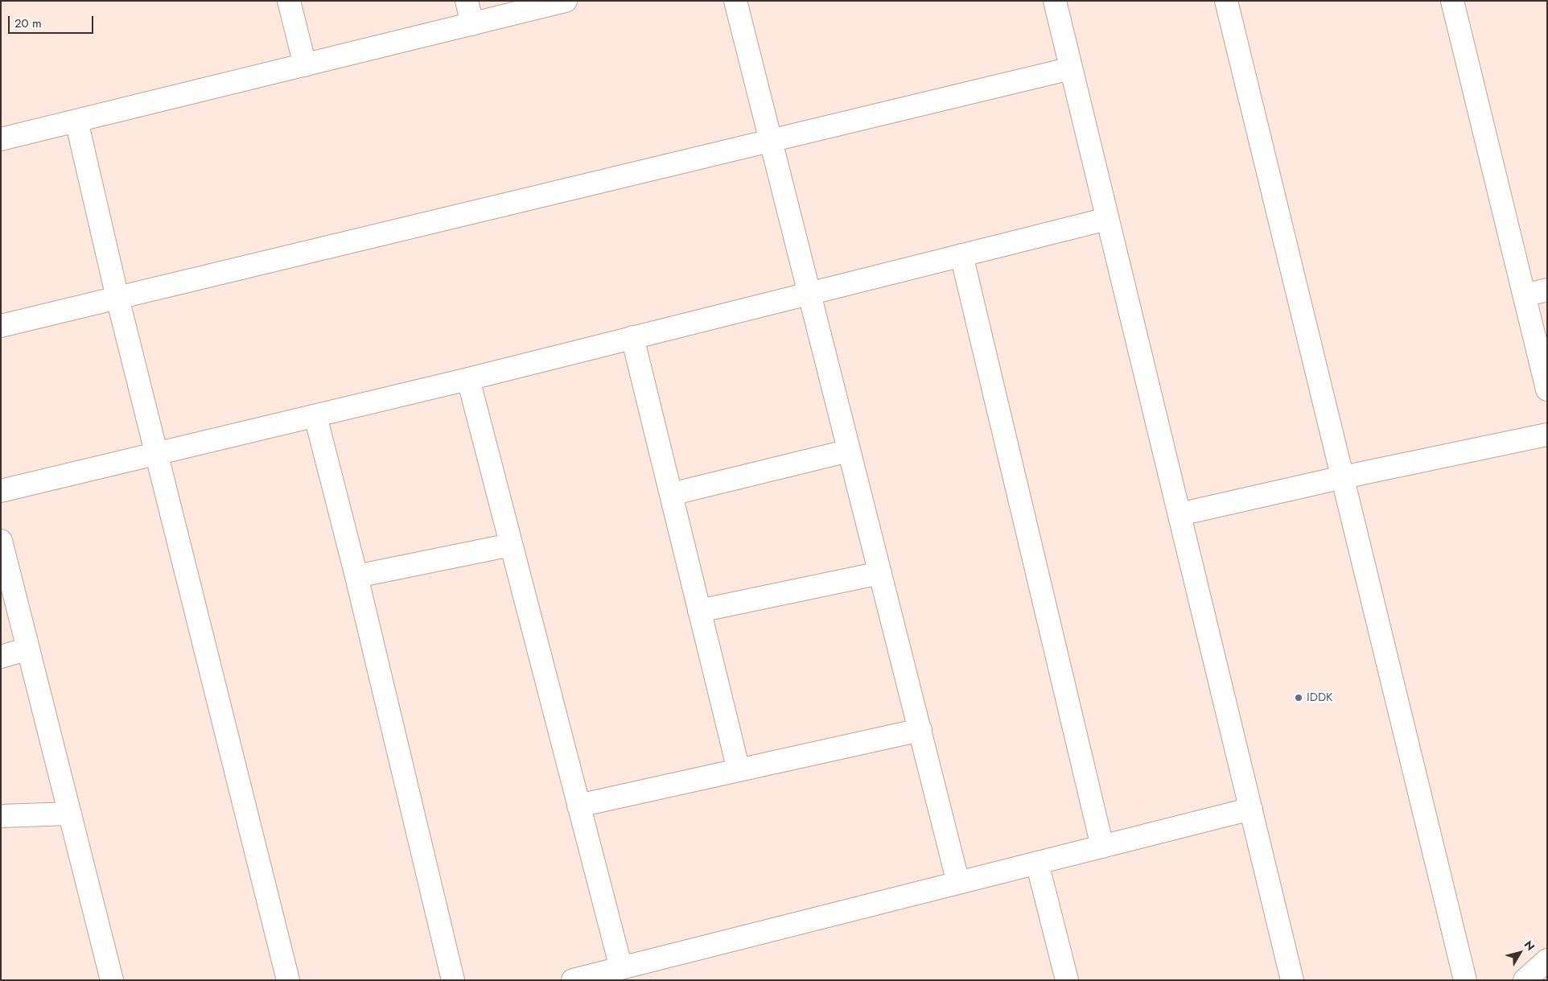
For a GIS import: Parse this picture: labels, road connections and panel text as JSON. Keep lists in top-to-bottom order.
{
  "places": ["IDDK"],
  "scale_bar": "20 m",
  "north": "top right"
}
